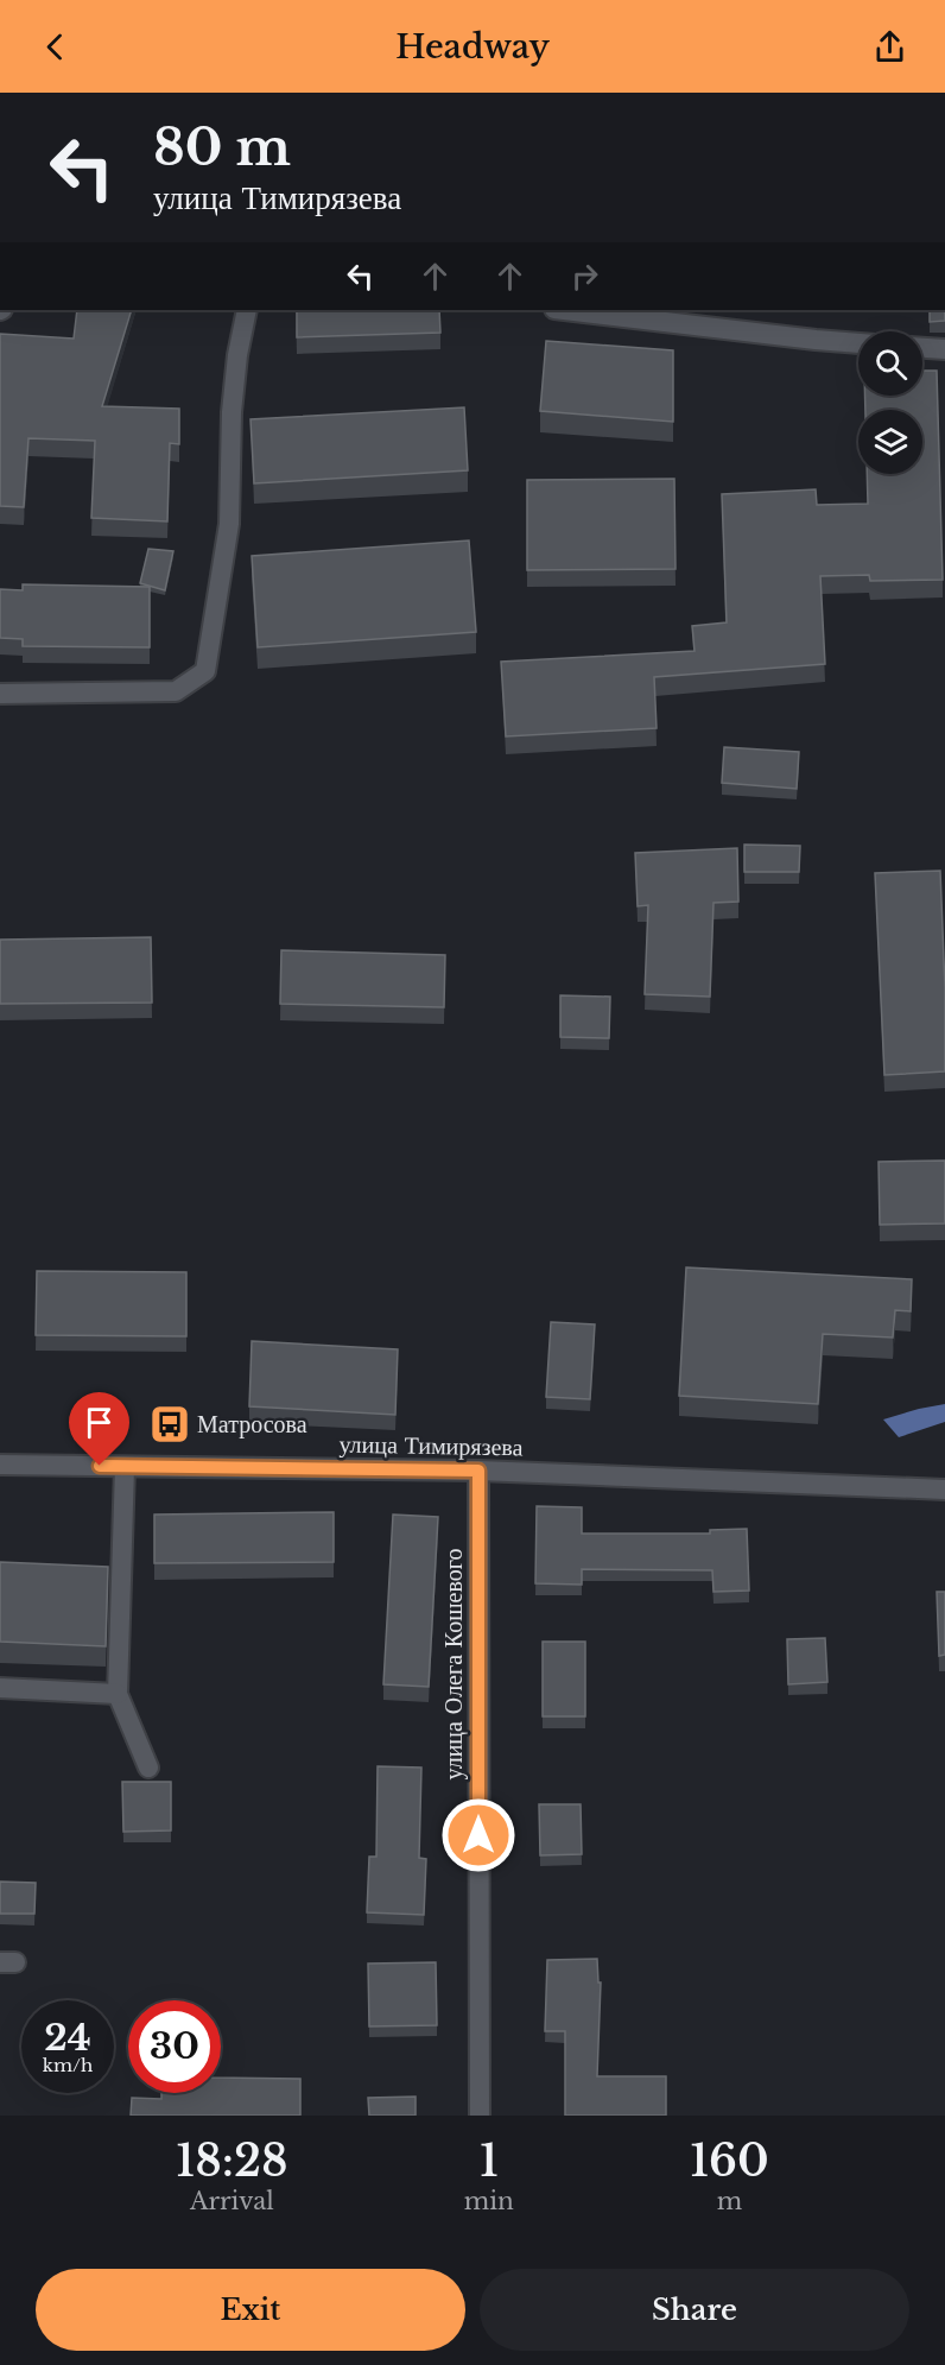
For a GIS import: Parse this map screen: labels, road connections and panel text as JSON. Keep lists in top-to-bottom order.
{
  "streets": {
    "street": ["улица Тимирязева", "улица Олега Кошевого"]
  },
  "crossings": [
    ["улица Тимирязева", "улица Олега Кошевого"]
  ],
  "places": {
    "bus stop": ["Матросова"]
  },
  "page": {
    "header": "Headway",
    "turn": ["80 m", "улица Тимирязева"],
    "speed": "24 km/h",
    "limit": "30",
    "eta": [
      "18:28",
      "Arrival",
      "1",
      "min",
      "160",
      "m"
    ],
    "buttons": ["Exit", "Share"]
  }
}
